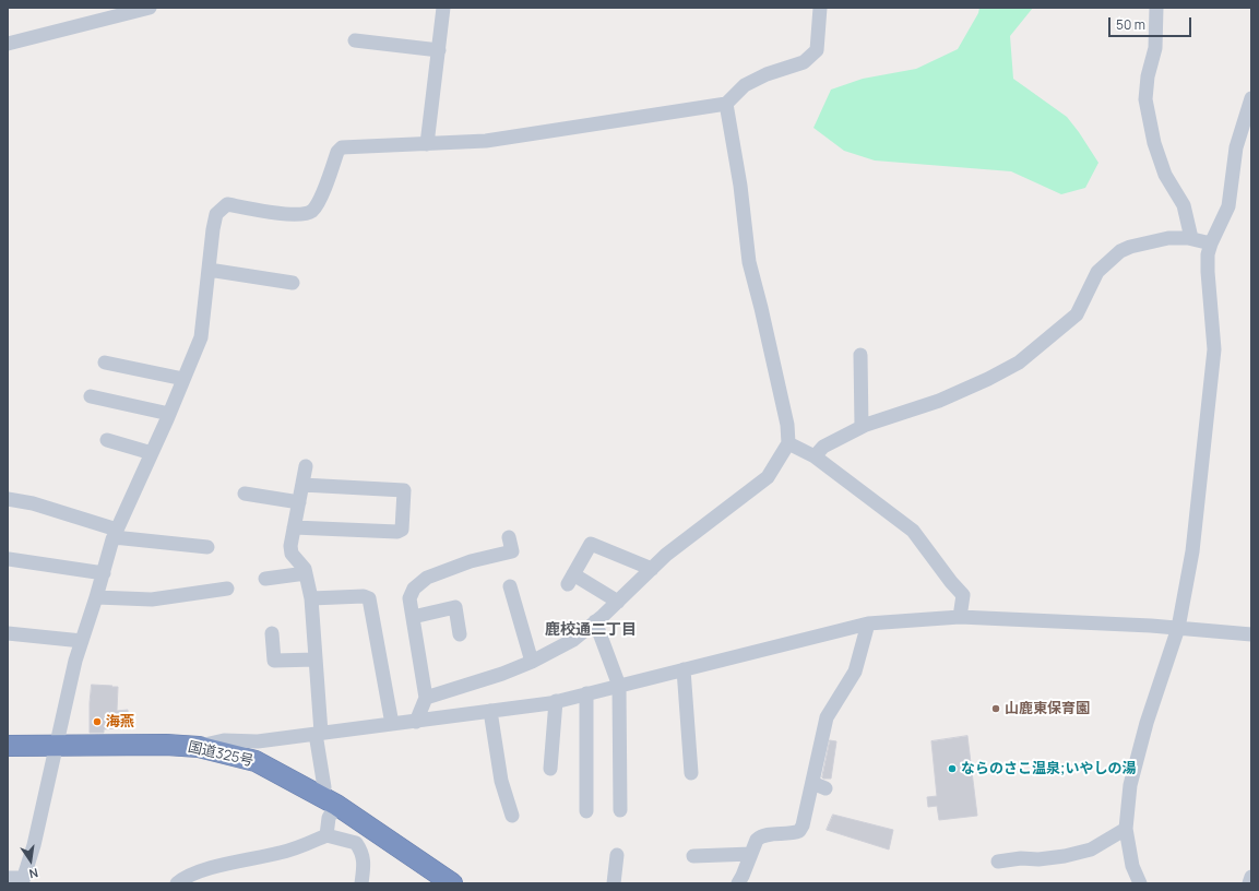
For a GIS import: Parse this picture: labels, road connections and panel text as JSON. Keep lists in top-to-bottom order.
{
  "streets": {
    "highway": ["国道325号"]
  },
  "districts": ["鹿校通二丁目"],
  "places": ["山鹿東保育園", "海燕", "ならのさこ温泉;いやしの湯"],
  "scale_bar": "50 m",
  "north": "bottom"
}
